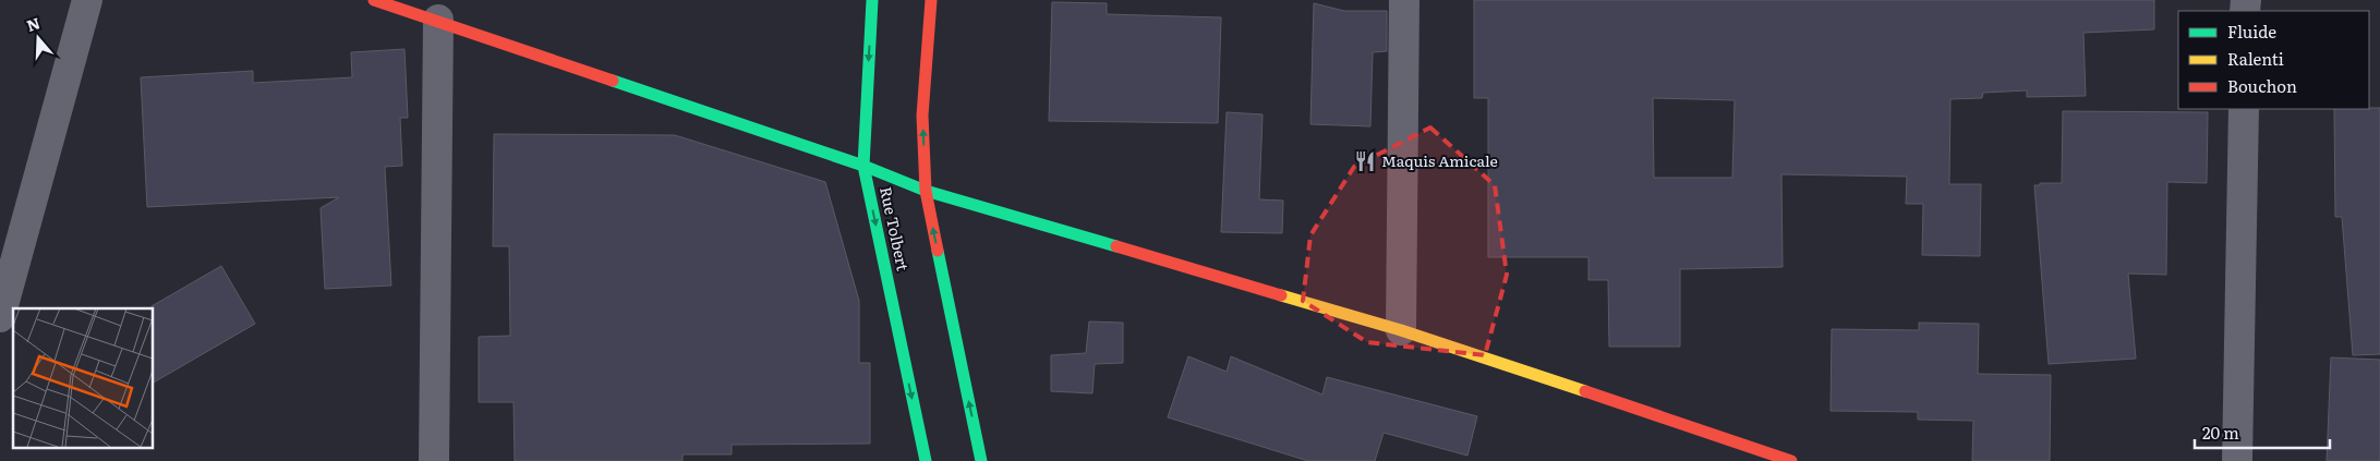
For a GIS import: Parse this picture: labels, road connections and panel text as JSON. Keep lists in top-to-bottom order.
{
  "streets": {
    "street": ["Rue Tolbert"]
  },
  "places": {
    "restaurant": ["Maquis Amicale"]
  },
  "legend": ["Fluide", "Ralenti", "Bouchon"],
  "scale_bar": "20 m",
  "north": "top"
}
